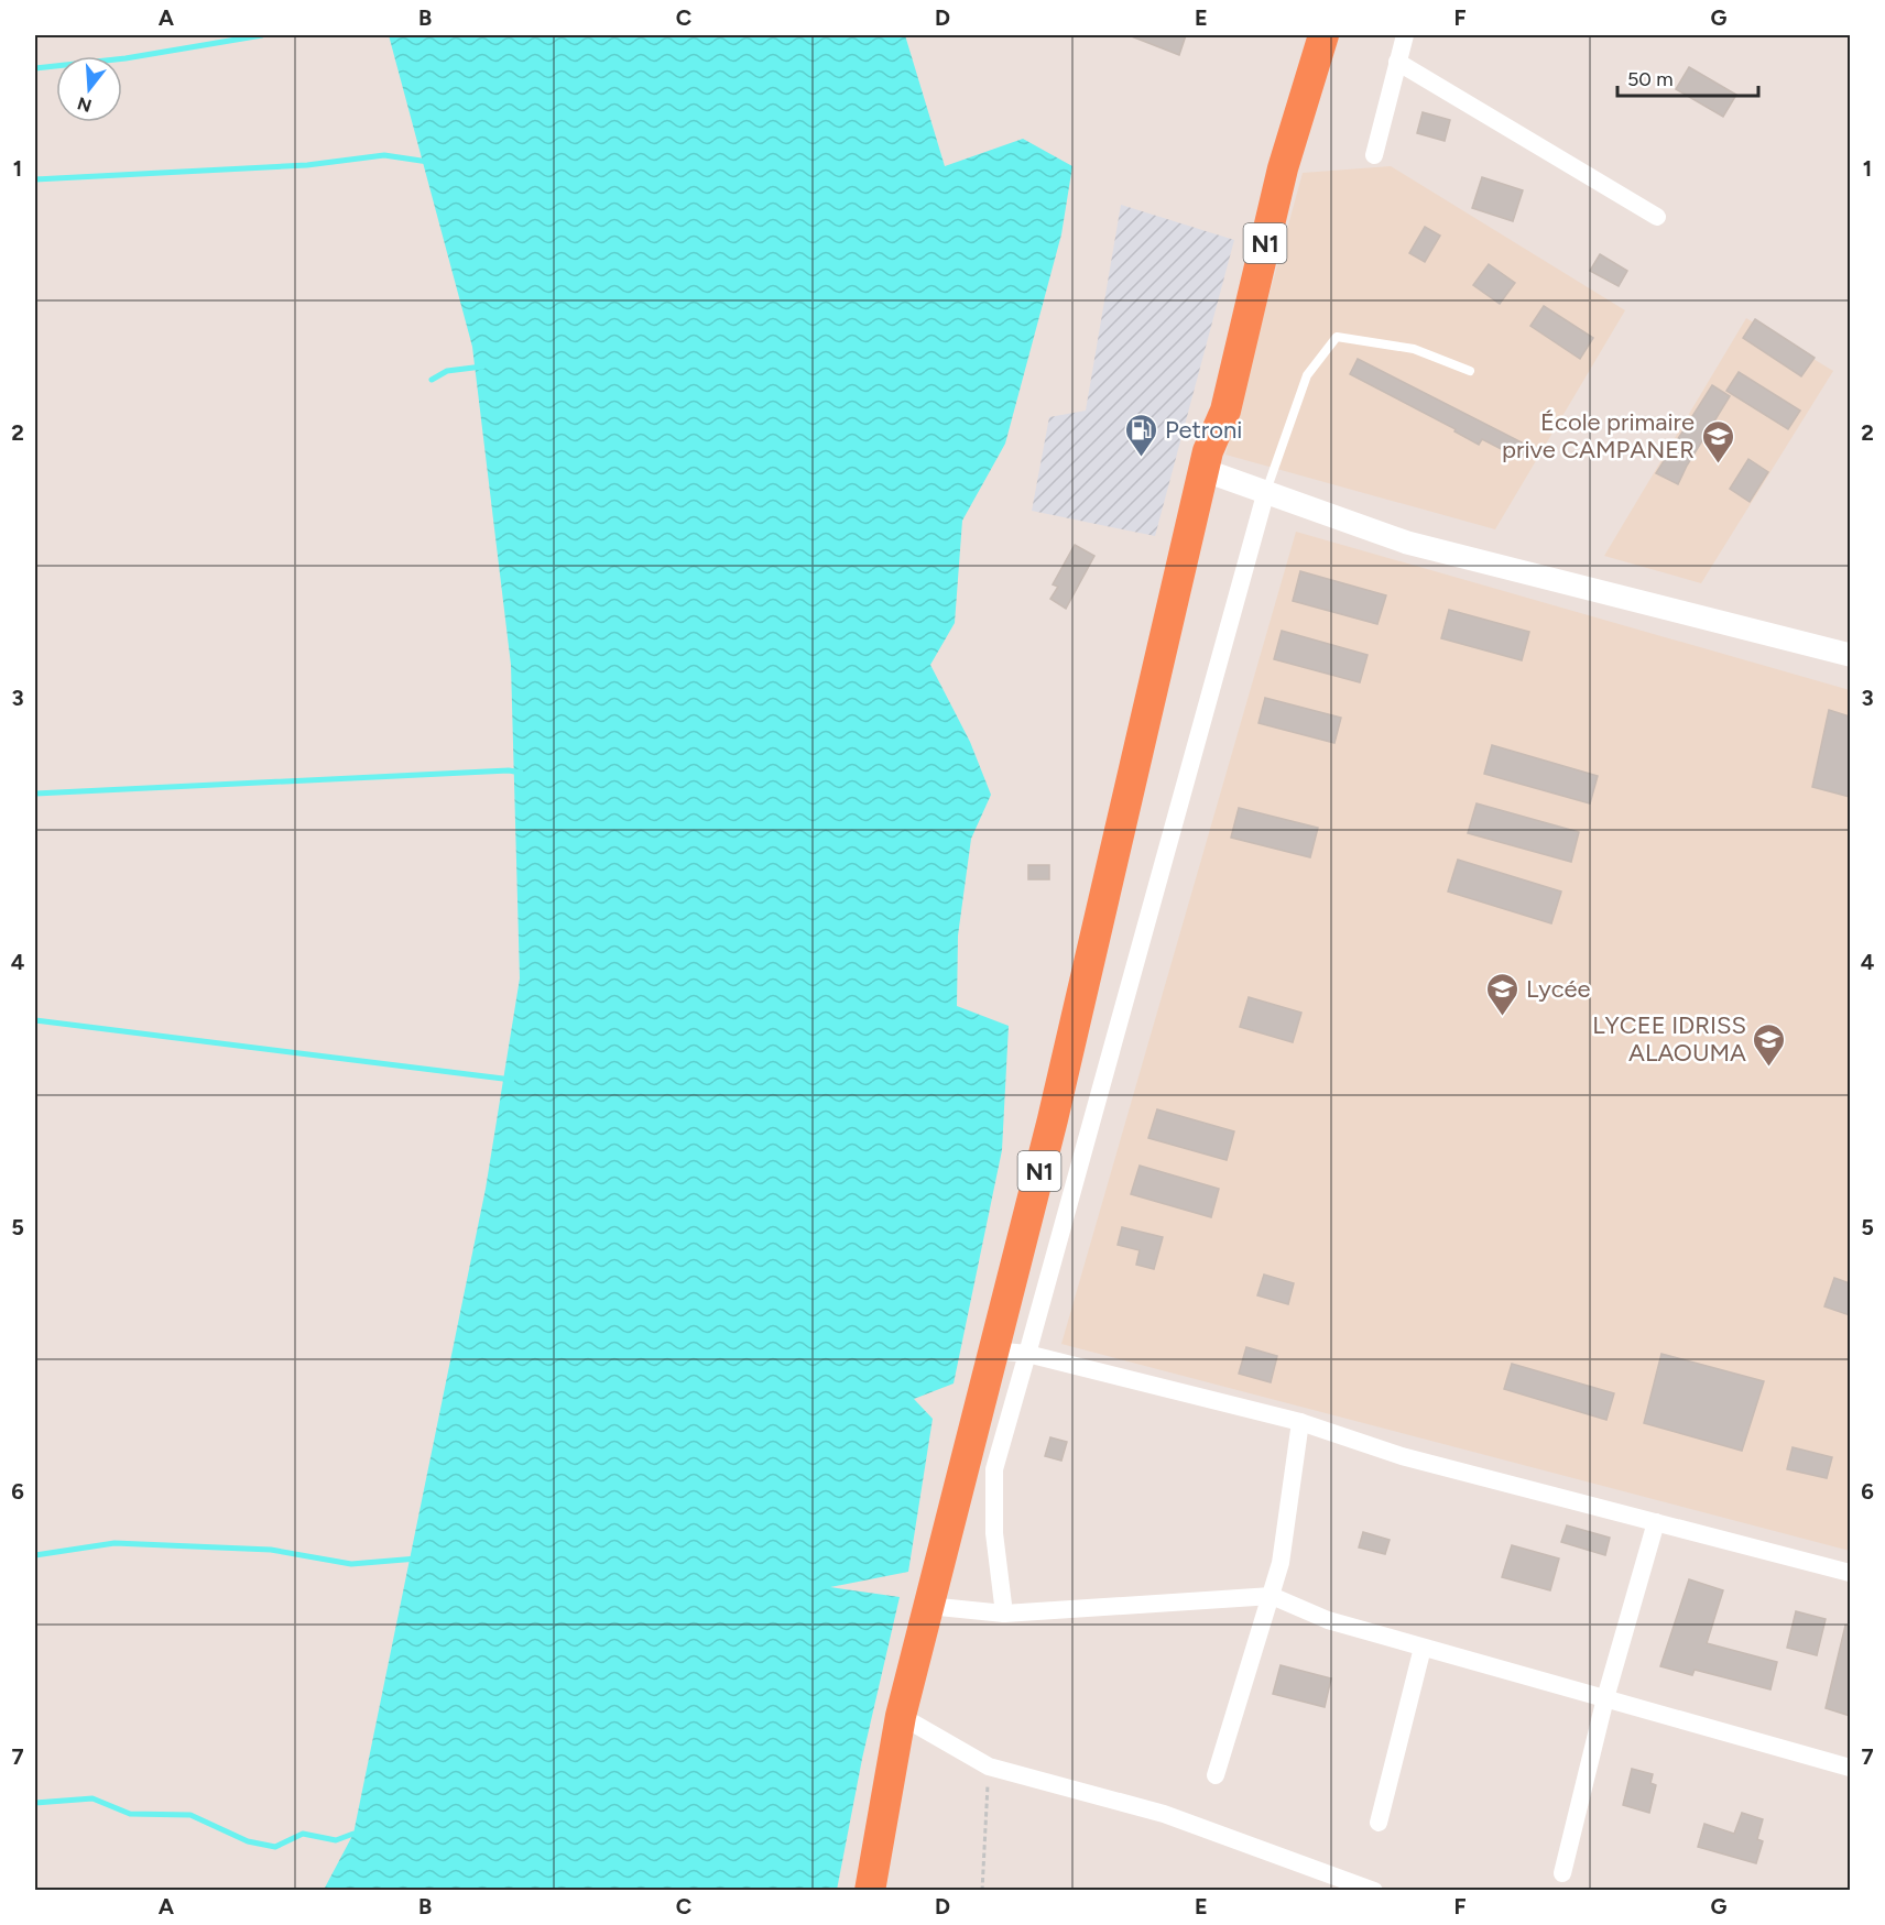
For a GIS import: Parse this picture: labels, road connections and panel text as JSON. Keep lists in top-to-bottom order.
{
  "streets": {
    "highway": ["N1"]
  },
  "places": {
    "fuel station": ["Petroni"],
    "school or university": ["École primaire prive CAMPANER", "Lycée", "LYCEE IDRISS ALAOUMA"]
  },
  "scale_bar": "50 m",
  "north": "bottom",
  "grid": {
    "columns": [
      "A",
      "B",
      "C",
      "D",
      "E",
      "F",
      "G"
    ],
    "rows": [
      "1",
      "2",
      "3",
      "4",
      "5",
      "6",
      "7"
    ]
  }
}
